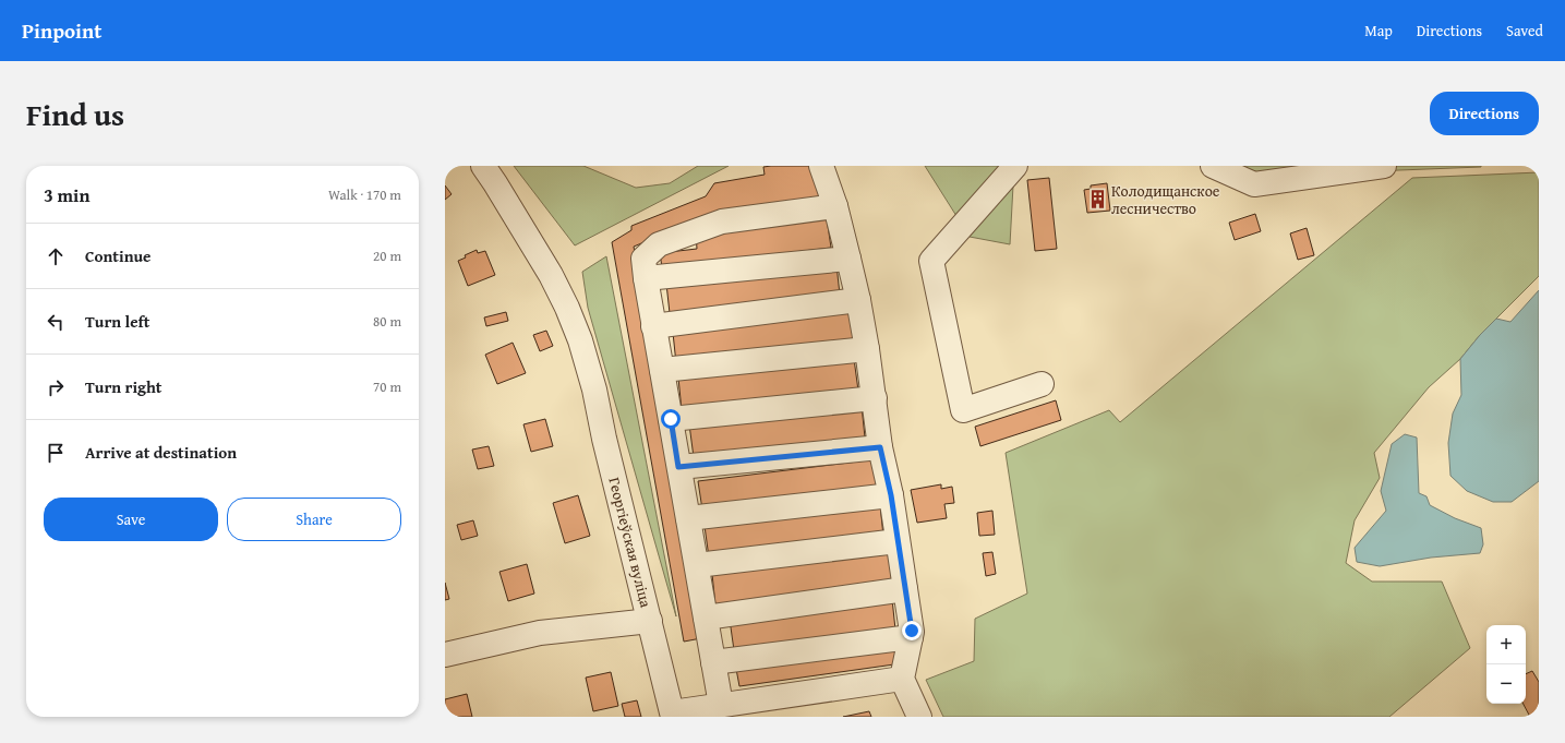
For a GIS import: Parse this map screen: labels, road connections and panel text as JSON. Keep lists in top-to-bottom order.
{
  "streets": {
    "street": ["Георгіеўская вуліца"]
  },
  "places": {
    "building": ["Колодищанское лесничество"]
  },
  "page": {
    "header": "Pinpoint",
    "nav": ["Map", "Directions", "Saved"],
    "title": "Find us",
    "buttons": [
      "Directions",
      ["Save", "Share"]
    ],
    "heading": ["3 min", "Walk · 170 m"],
    "list": [
      ["Continue", "20 m"],
      ["Turn left", "80 m"],
      ["Turn right", "70 m"],
      "Arrive at destination"
    ],
    "map_buttons": ["+", "−"]
  }
}
